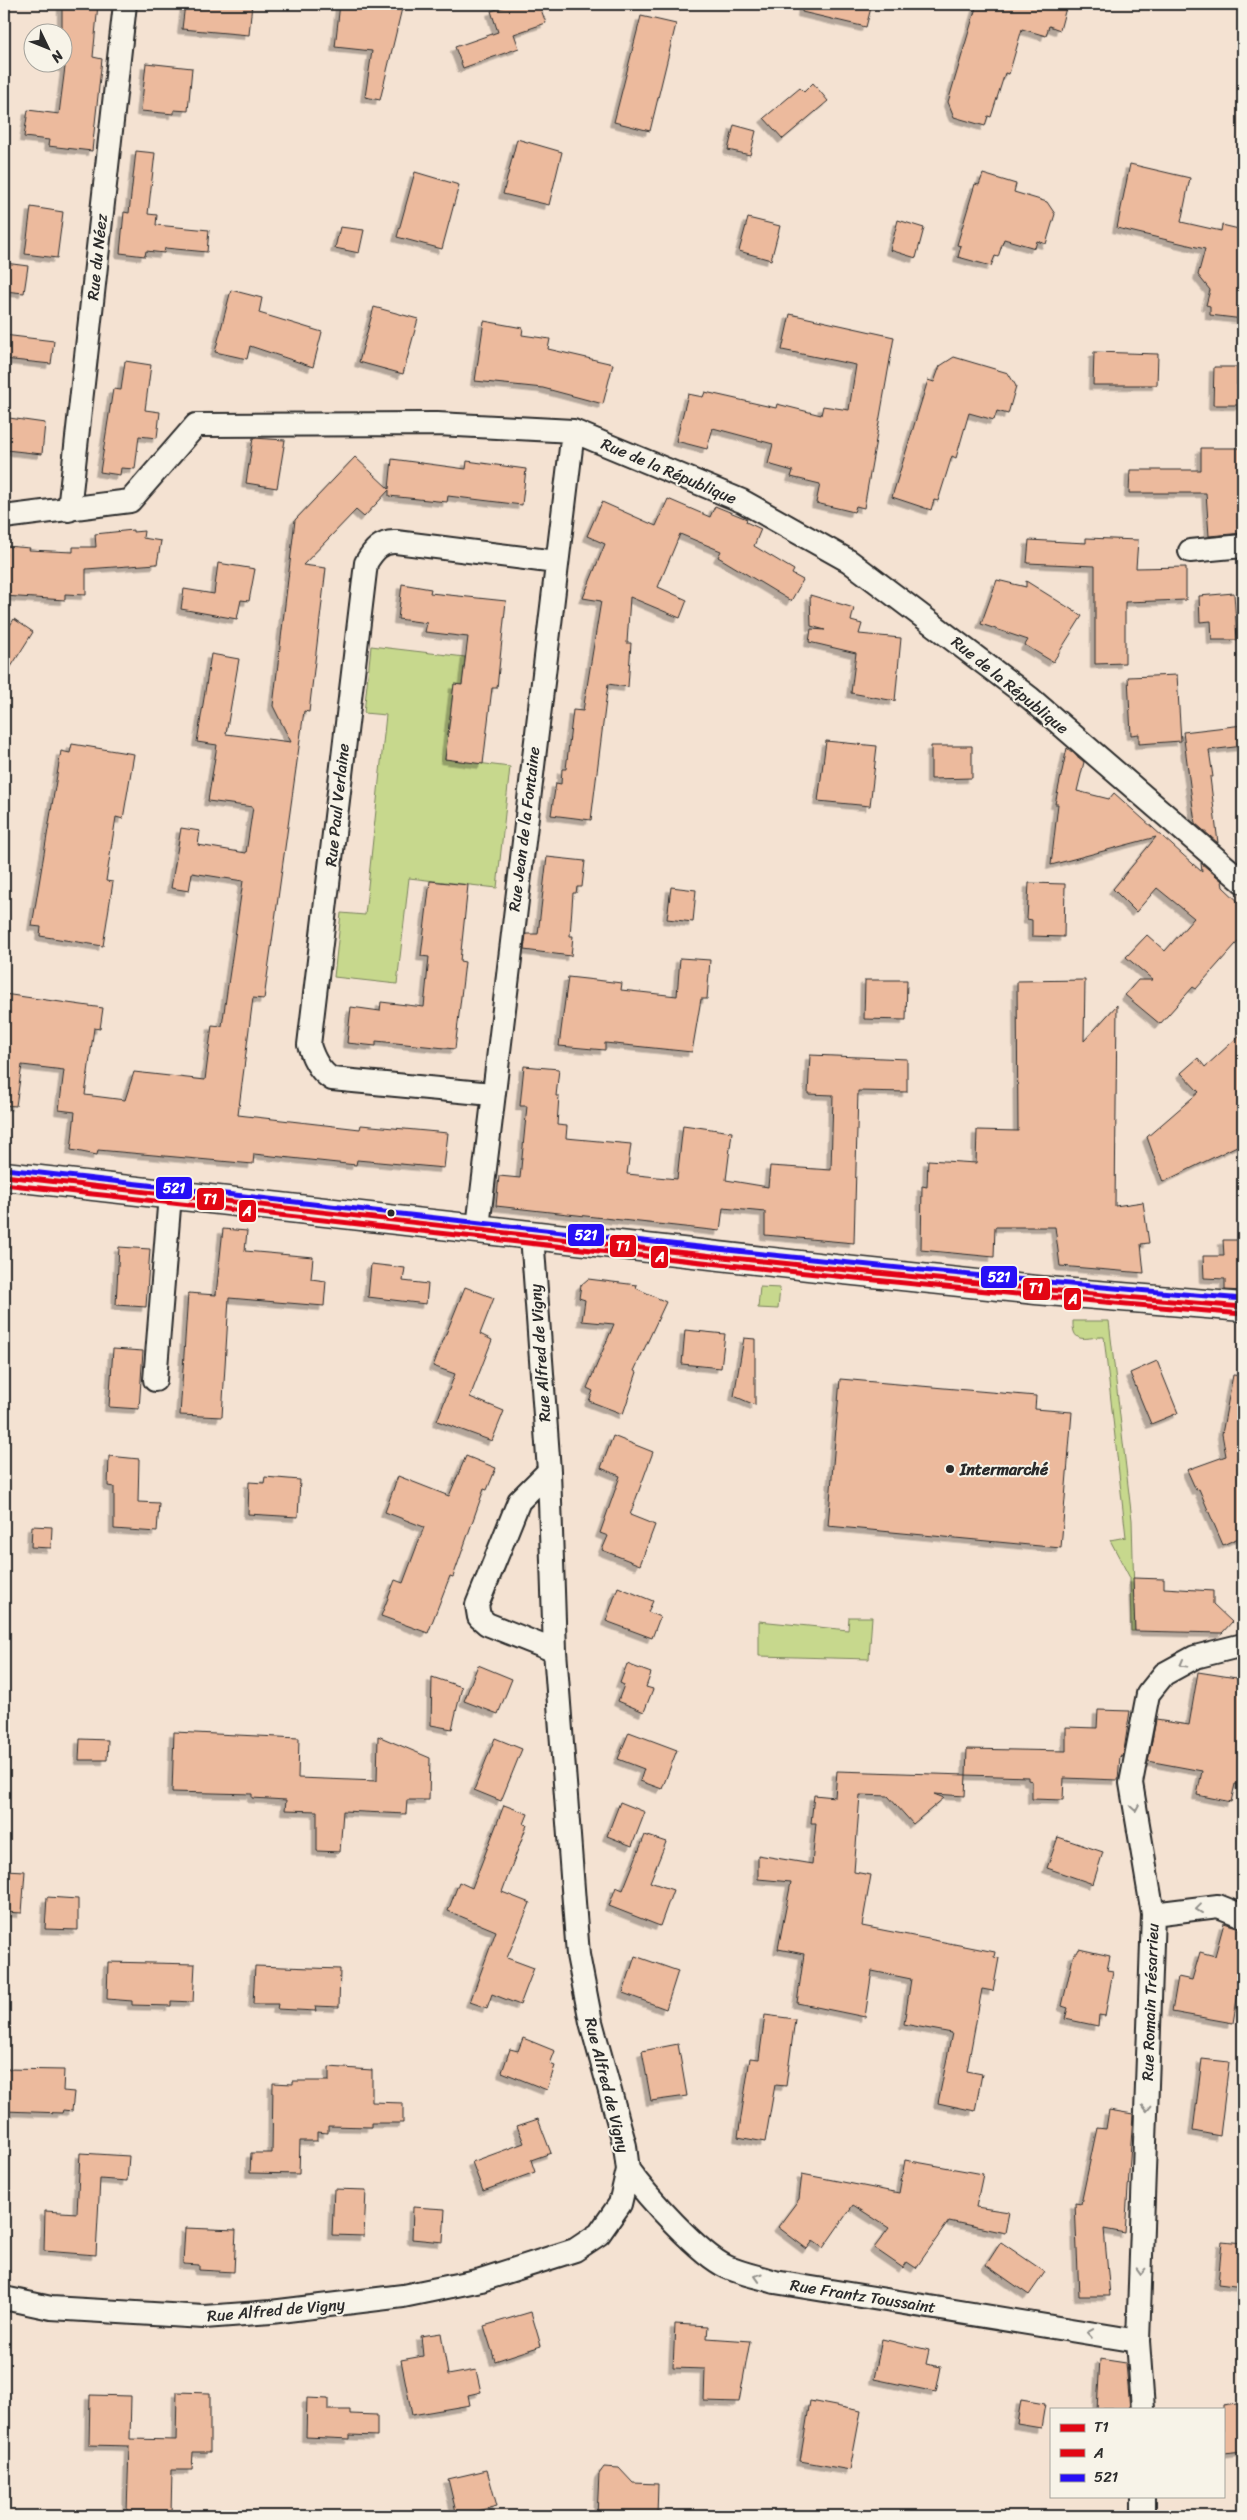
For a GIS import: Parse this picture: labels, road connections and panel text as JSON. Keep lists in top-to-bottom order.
{
  "streets": {
    "street": [
      "Rue du Néez",
      "Rue de la République",
      "Rue Paul Verlaine",
      "Rue Jean de la Fontaine",
      "Rue Alfred de Vigny",
      "Rue Romain Trésarrieu",
      "Rue Frantz Toussaint"
    ]
  },
  "crossings": [
    ["Rue du Néez", "Rue de la République"],
    ["Rue de la République", "Rue Jean de la Fontaine"],
    ["Rue Paul Verlaine", "Rue Jean de la Fontaine"],
    ["Rue Alfred de Vigny", "Rue Frantz Toussaint"],
    ["Rue Romain Trésarrieu", "Rue Frantz Toussaint"]
  ],
  "one_way": ["Rue Romain Trésarrieu", "Rue Frantz Toussaint"],
  "places": ["Intermarché"],
  "lines": ["transit line 521", "transit line T1", "transit line A"],
  "legend": ["T1", "A", "521"],
  "north": "bottom right"
}
